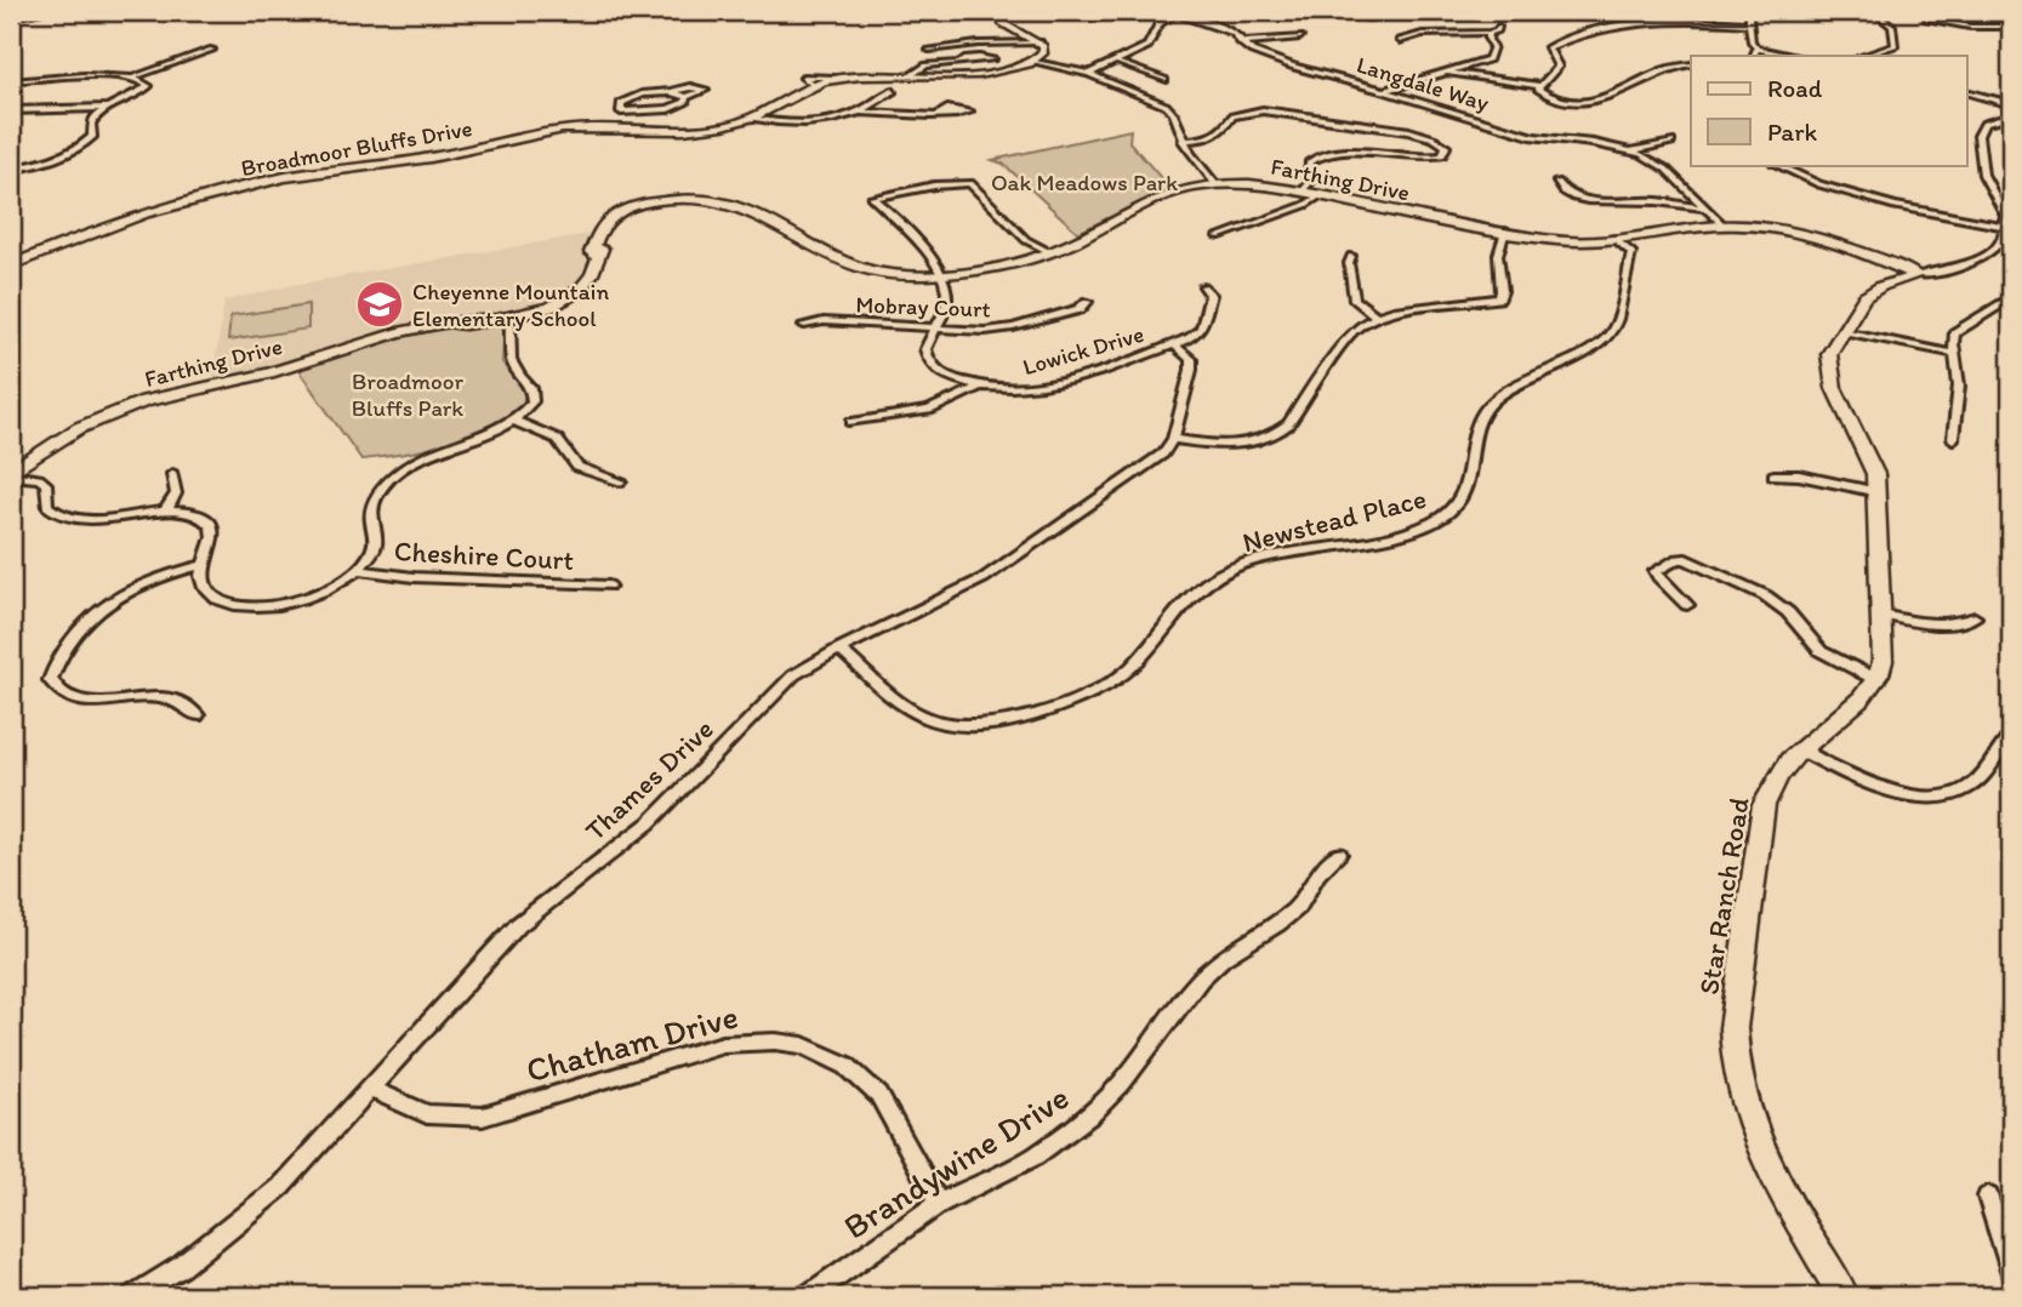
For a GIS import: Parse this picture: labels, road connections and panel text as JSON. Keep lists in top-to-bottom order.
{
  "streets": {
    "street": [
      "Langdale Way",
      "Broadmoor Bluffs Drive",
      "Farthing Drive",
      "Mobray Court",
      "Lowick Drive",
      "Newstead Place",
      "Cheshire Court",
      "Thames Drive",
      "Star Ranch Road",
      "Chatham Drive",
      "Brandywine Drive"
    ]
  },
  "crossings": [
    ["Langdale Way", "Farthing Drive"],
    ["Farthing Drive", "Lowick Drive"],
    ["Farthing Drive", "Newstead Place"],
    ["Mobray Court", "Lowick Drive"],
    ["Newstead Place", "Thames Drive"],
    ["Thames Drive", "Chatham Drive"],
    ["Chatham Drive", "Brandywine Drive"]
  ],
  "parks": ["Oak Meadows Park", "Broadmoor Bluffs Park"],
  "places": {
    "school or university": ["Cheyenne Mountain Elementary School"]
  },
  "legend": ["Road", "Park"]
}
